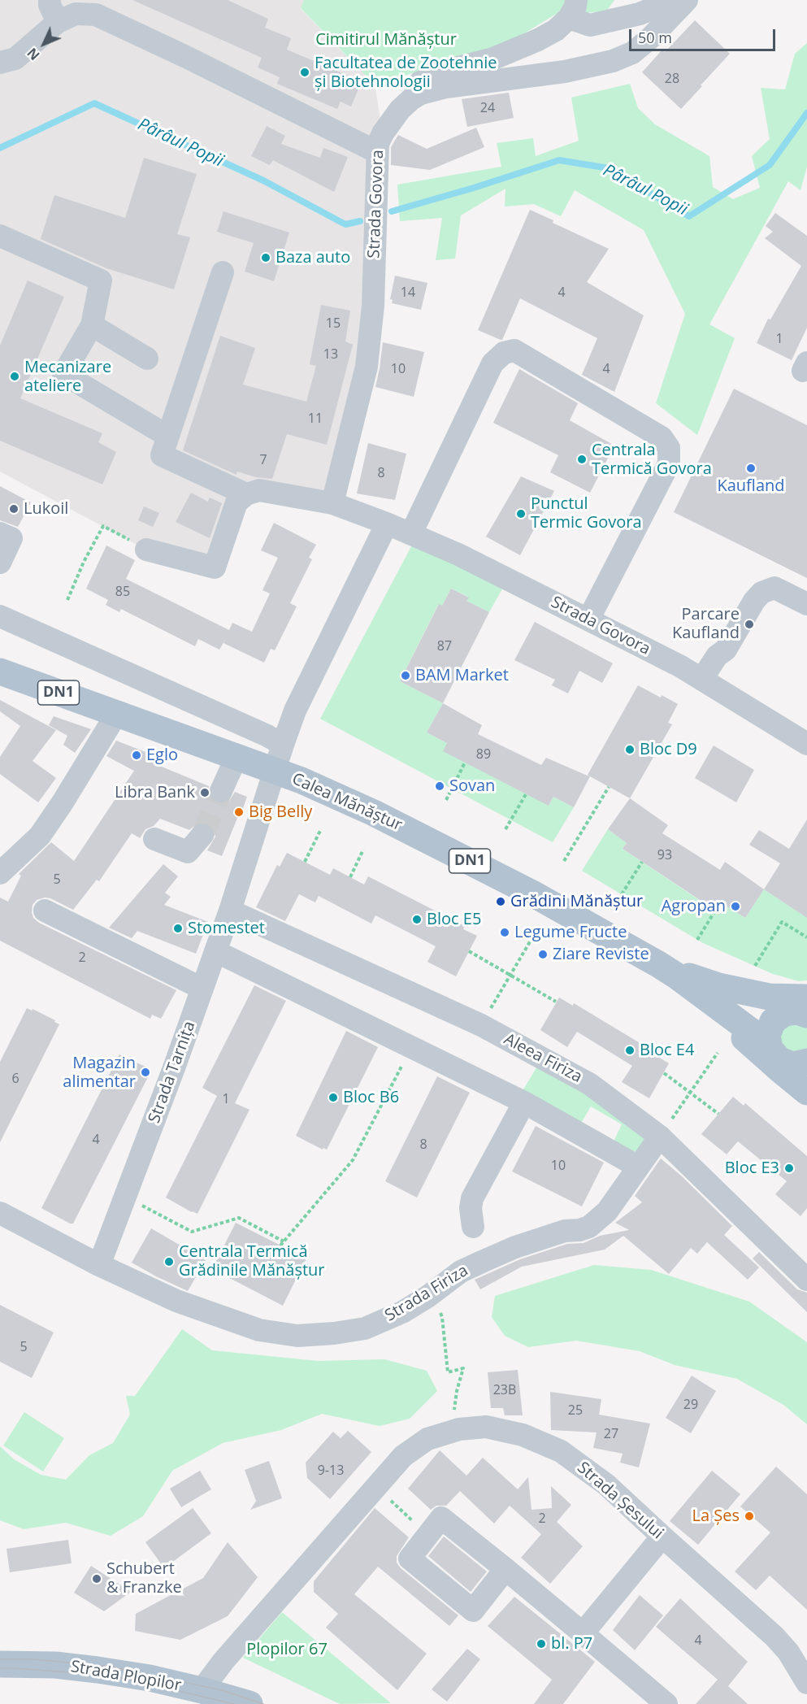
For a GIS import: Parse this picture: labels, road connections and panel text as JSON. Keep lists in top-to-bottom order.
{
  "streets": {
    "main road": ["DN1", "Calea Mănăștur", "Strada Plopilor"],
    "street": [
      "Strada Govora",
      "Aleea Firiza",
      "Strada Tarnița",
      "Strada Firiza",
      "Strada Șesului"
    ]
  },
  "crossings": [
    ["Calea Mănăștur", "Strada Tarnița"],
    ["Aleea Firiza", "Strada Tarnița"],
    ["Aleea Firiza", "Strada Firiza"],
    ["Strada Tarnița", "Strada Firiza"],
    ["Strada Șesului", "Strada Plopilor"]
  ],
  "water": ["Pârâul Popii"],
  "parks": ["Cimitirul Mănăștur", "Plopilor 67"],
  "places": [
    "Facultatea de Zootehnie și Biotehnologii",
    "Baza auto",
    "Mecanizare ateliere",
    "Centrala Termică Govora",
    "Kaufland",
    "Lukoil",
    "Punctul Termic Govora",
    "Parcare Kaufland",
    "BAM Market",
    "Bloc D9",
    "Eglo",
    "Sovan",
    "Libra Bank",
    "Big Belly",
    "Grădini Mănăștur",
    "Agropan",
    "Bloc E5",
    "Stomestet",
    "Legume Fructe",
    "Ziare Reviste",
    "Bloc E4",
    "Magazin alimentar",
    "Bloc B6",
    "Bloc E3",
    "Centrala Termică Grădinile Mănăștur",
    "La Șes",
    "Schubert & Franzke",
    "bl. P7"
  ],
  "house_numbers": [
    "28",
    "24",
    "14",
    "4",
    "15",
    "1",
    "13",
    "10",
    "4",
    "11",
    "7",
    "8",
    "85",
    "87",
    "89",
    "93",
    "5",
    "2",
    "6",
    "1",
    "4",
    "8",
    "10",
    "5",
    "23B",
    "29",
    "25",
    "27",
    "9-13",
    "2",
    "4"
  ],
  "scale_bar": "50 m",
  "north": "bottom left"
}
